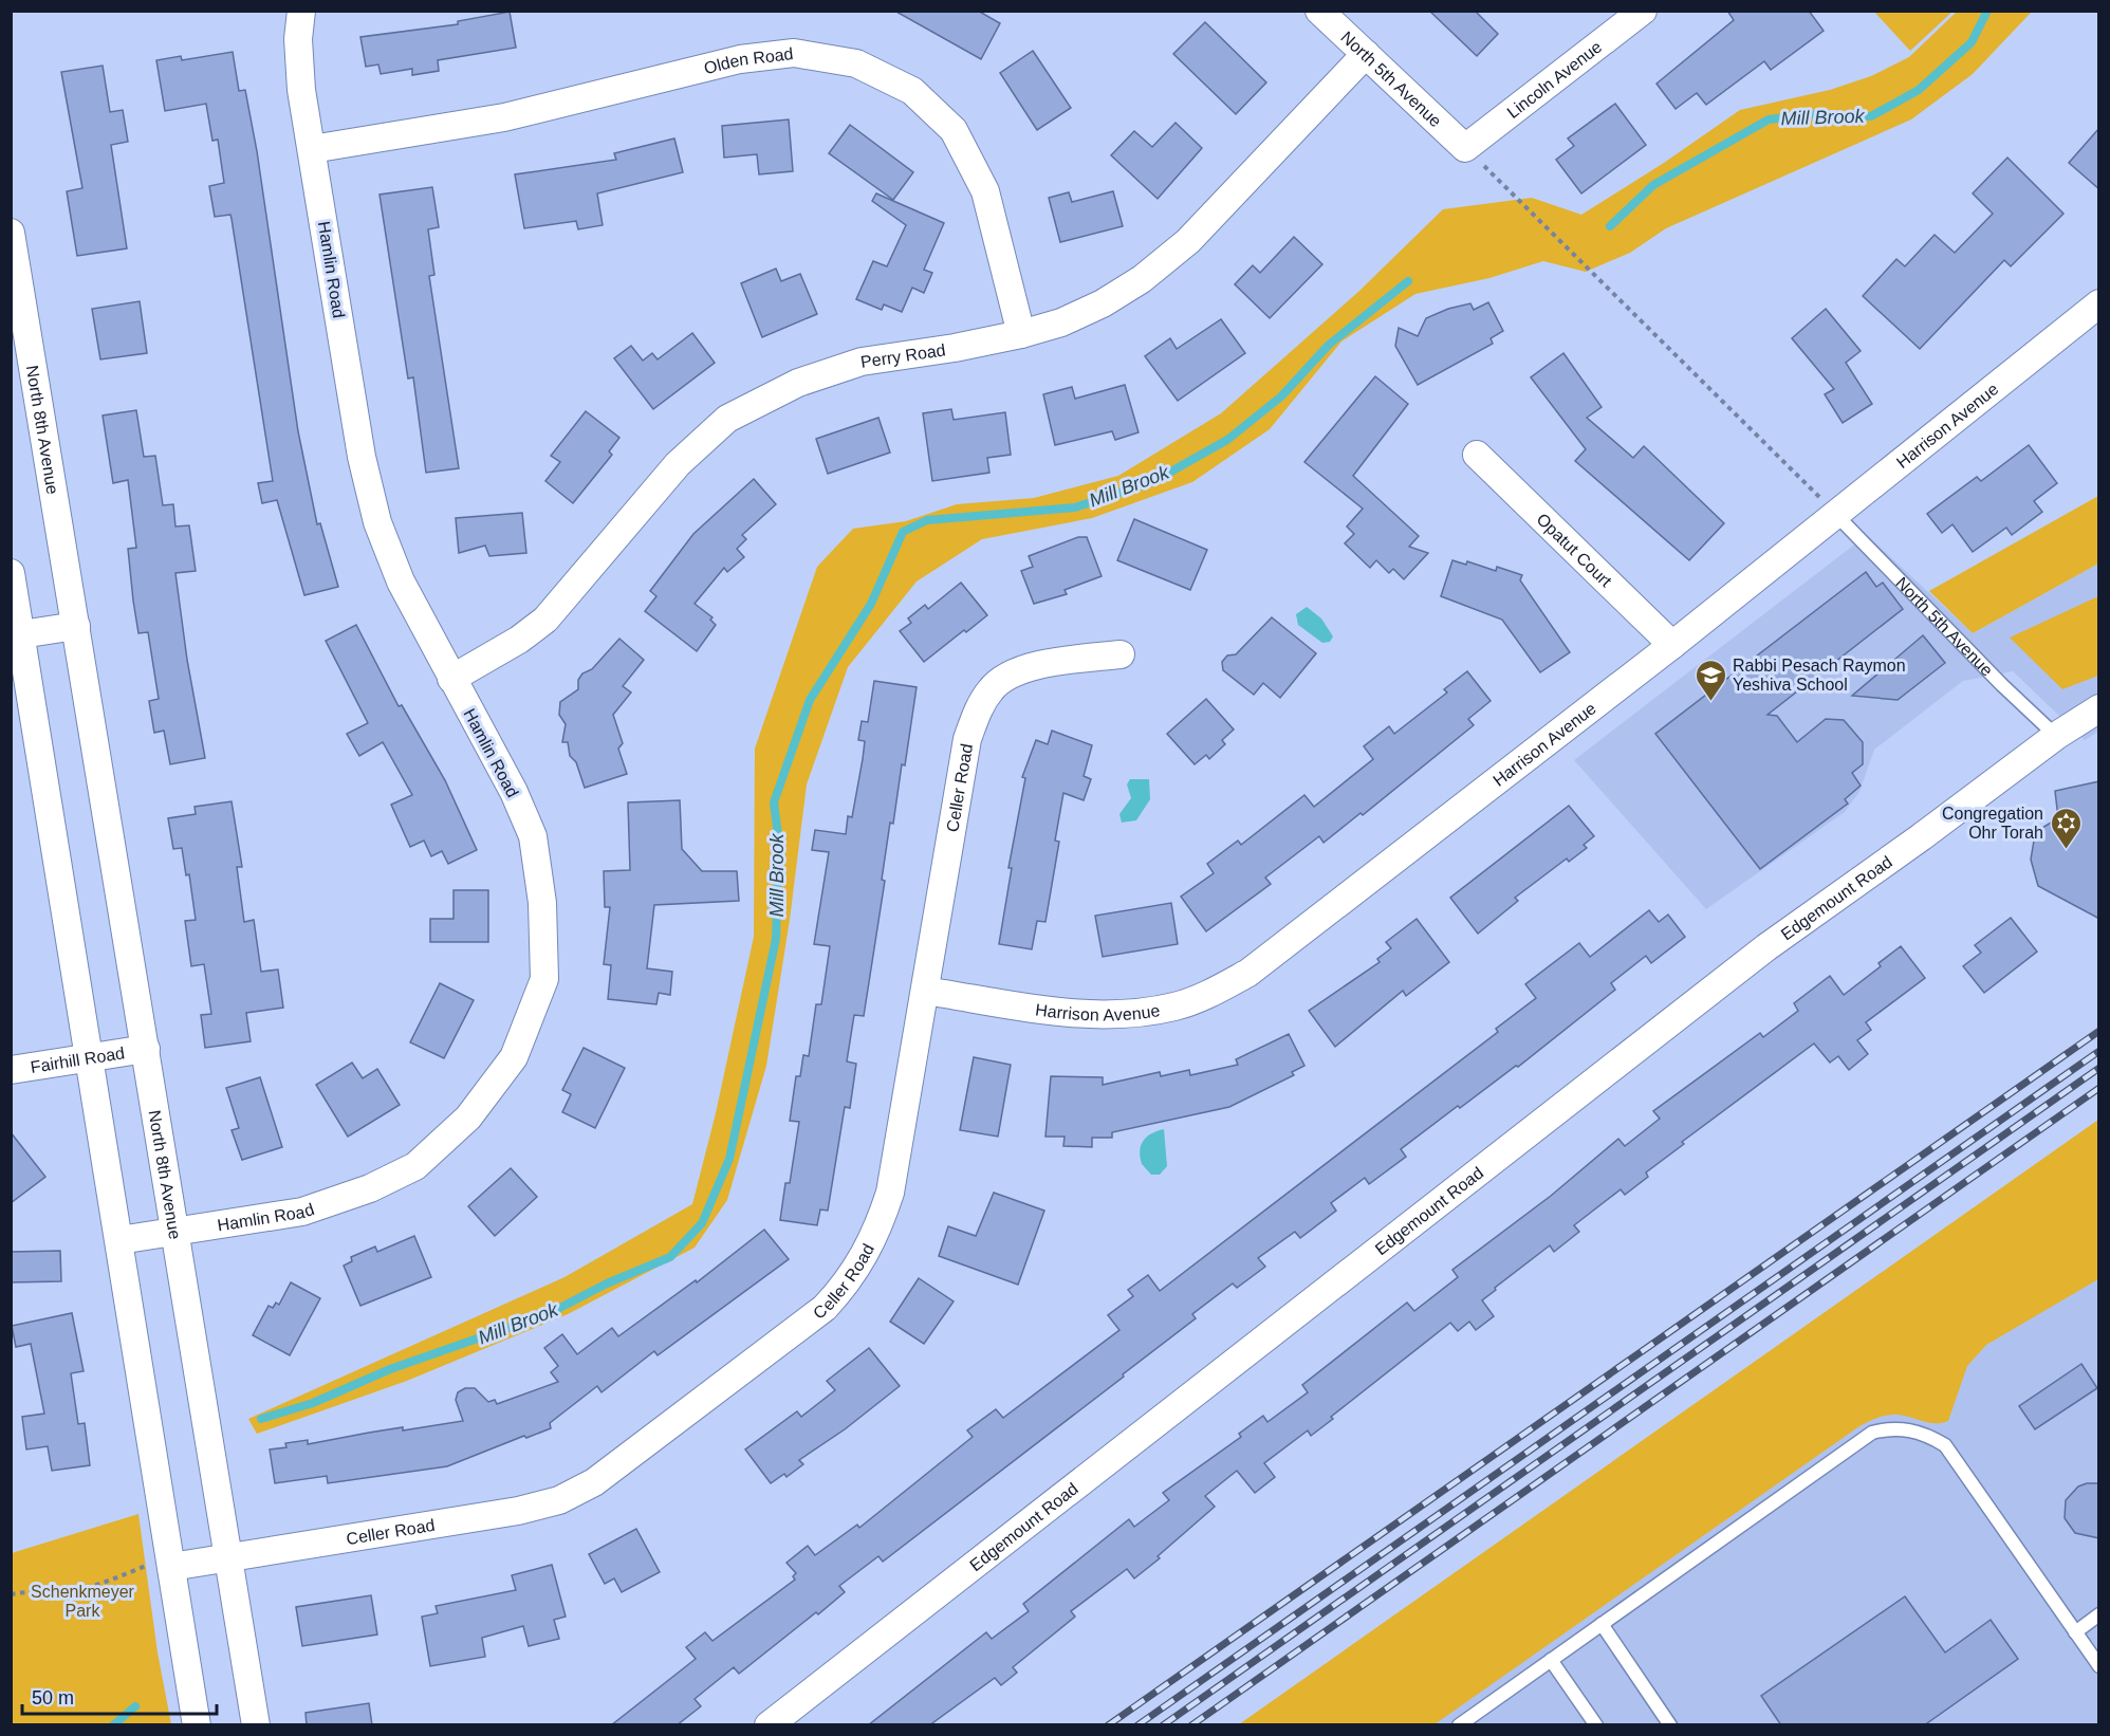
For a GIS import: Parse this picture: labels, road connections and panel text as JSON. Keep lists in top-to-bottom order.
{
  "streets": {
    "street": [
      "Olden Road",
      "North 5th Avenue",
      "Lincoln Avenue",
      "Hamlin Road",
      "Perry Road",
      "Harrison Avenue",
      "North 8th Avenue",
      "Opatut Court",
      "Celler Road",
      "Edgemount Road",
      "Fairhill Road"
    ]
  },
  "crossings": [
    ["Olden Road", "Hamlin Road"],
    ["Olden Road", "Perry Road"],
    ["North 5th Avenue", "Lincoln Avenue"],
    ["North 5th Avenue", "Perry Road"],
    ["North 5th Avenue", "Harrison Avenue"],
    ["North 5th Avenue", "Edgemount Road"],
    ["Hamlin Road", "Perry Road"],
    ["Hamlin Road", "North 8th Avenue"],
    ["Harrison Avenue", "Opatut Court"],
    ["Harrison Avenue", "Celler Road"],
    ["North 8th Avenue", "Celler Road"],
    ["North 8th Avenue", "Fairhill Road"]
  ],
  "water": ["Mill Brook"],
  "parks": ["Schenkmeyer Park"],
  "places": {
    "school or university": ["Rabbi Pesach Raymon Yeshiva School"],
    "synagogue": ["Congregation Ohr Torah"]
  },
  "scale_bar": "50 m"
}
